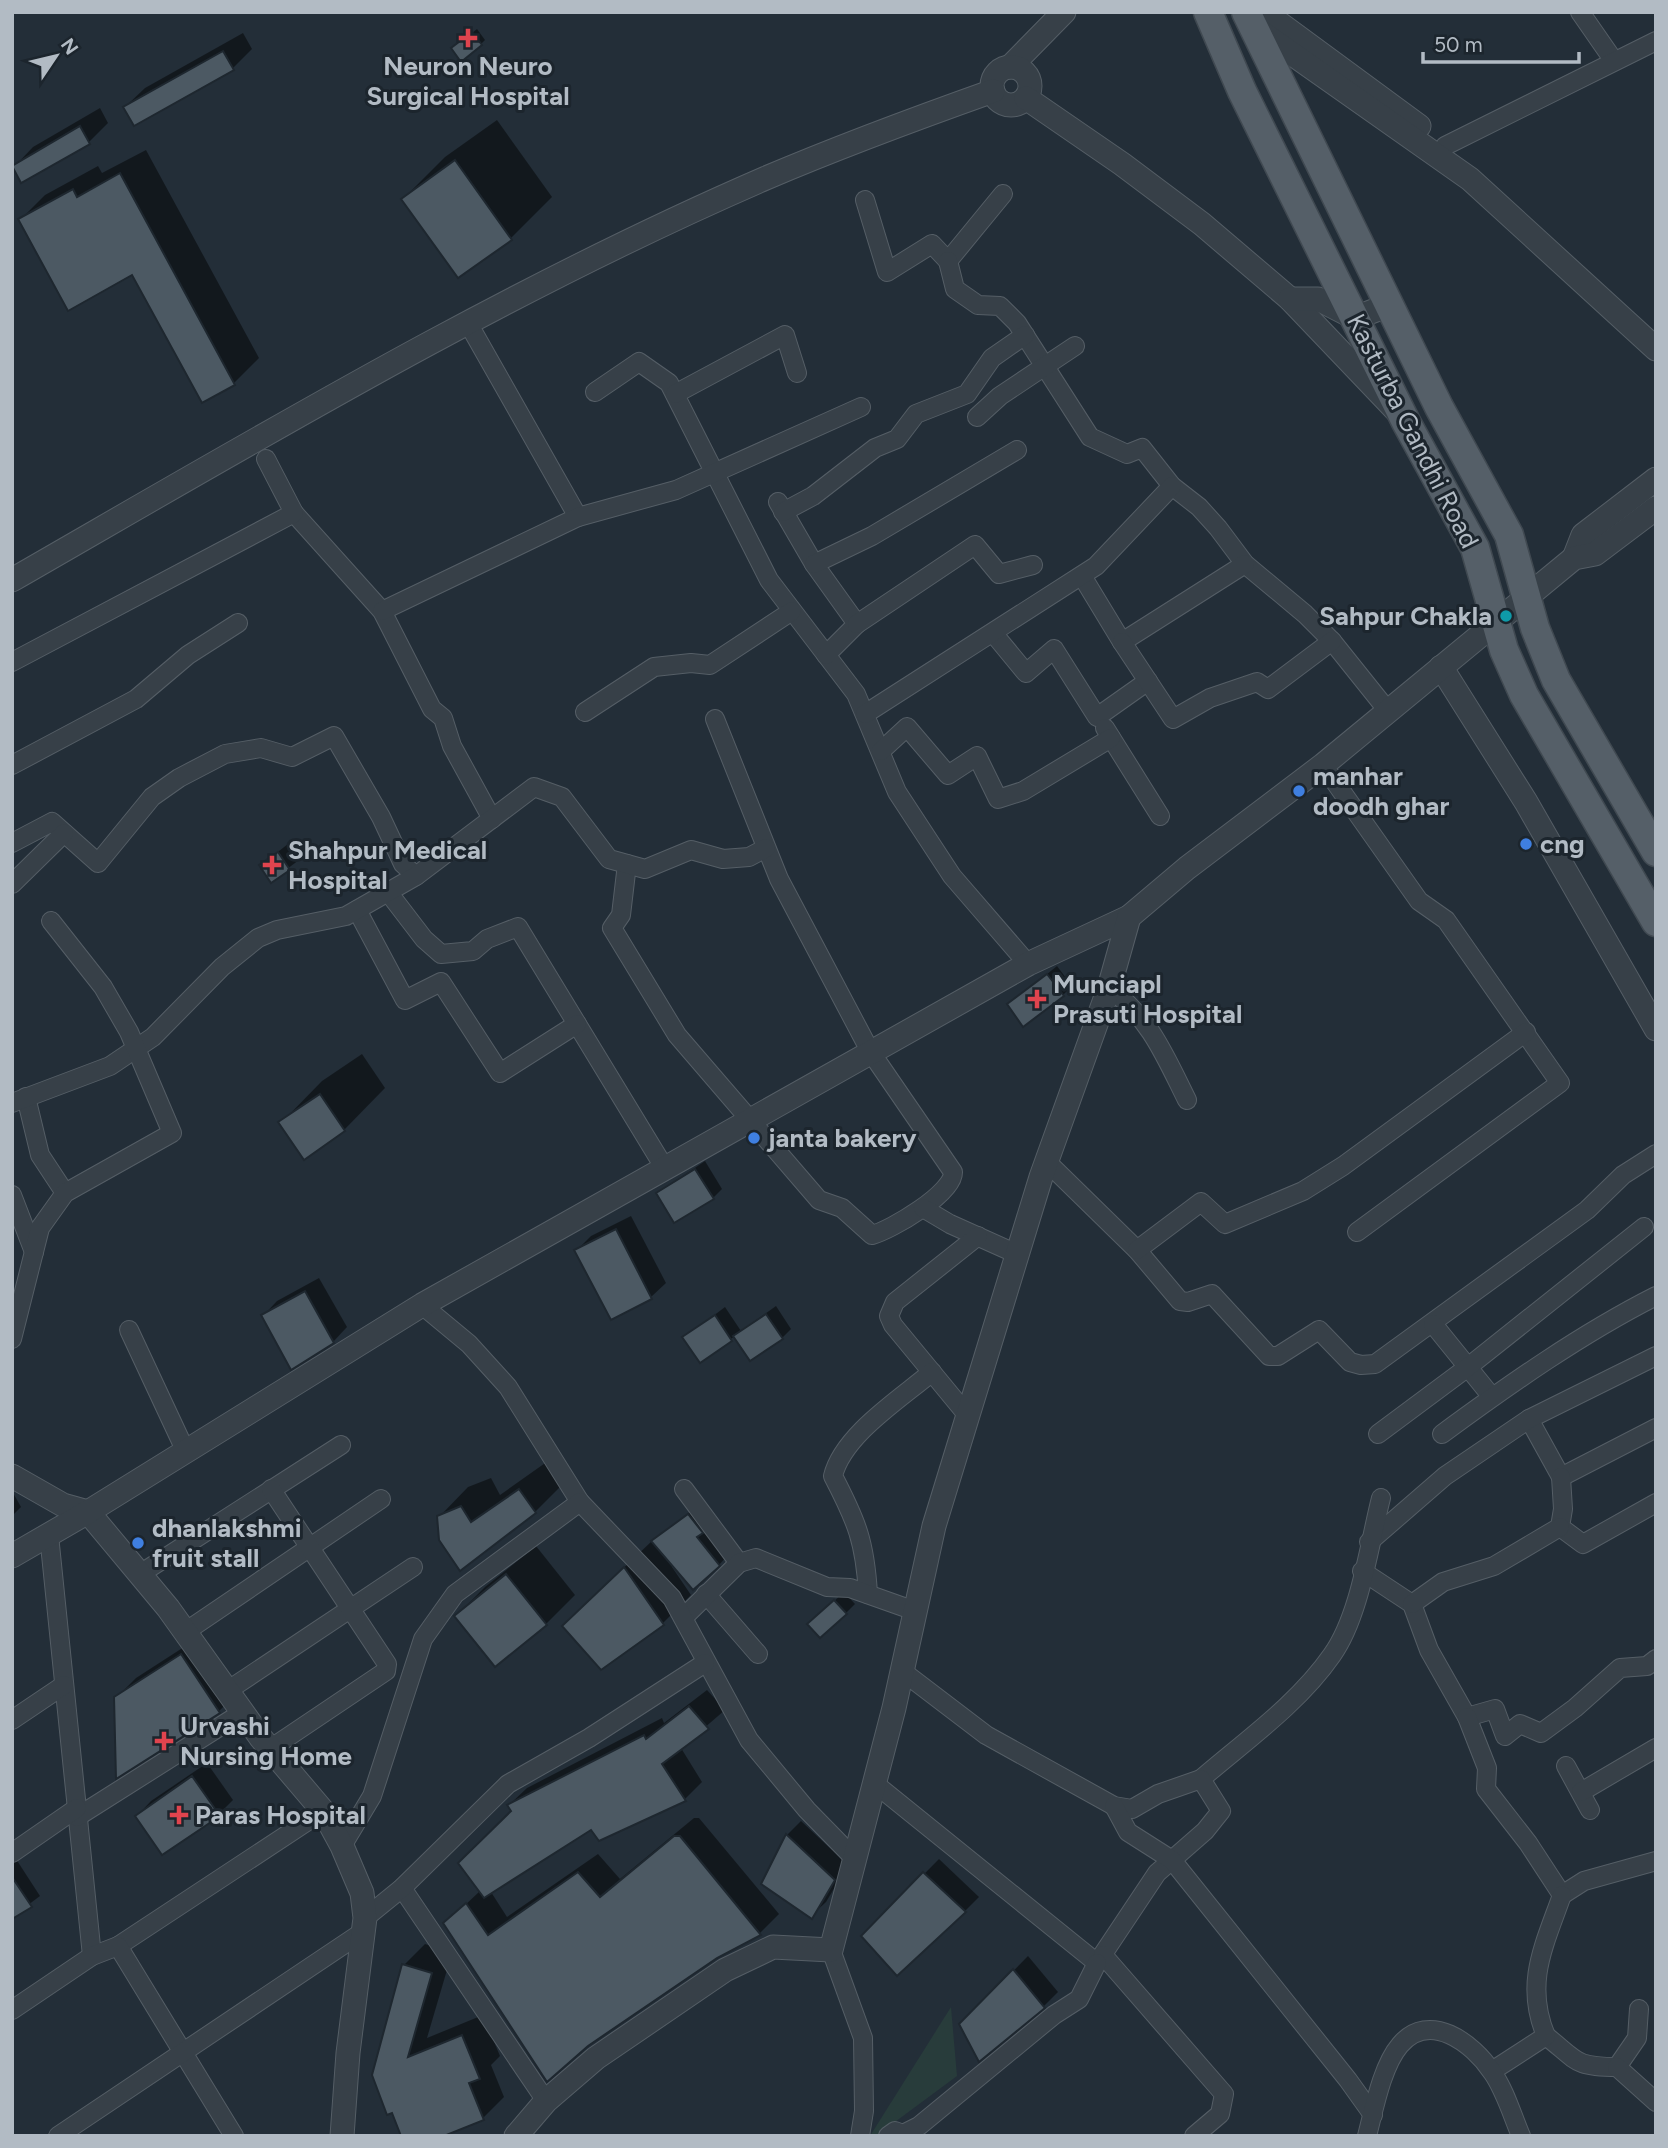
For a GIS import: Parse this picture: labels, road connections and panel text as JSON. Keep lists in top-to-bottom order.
{
  "streets": {
    "main road": ["Kasturba Gandhi Road"]
  },
  "places": {
    "health": [
      "Neuron Neuro Surgical Hospital",
      "Shahpur Medical Hospital",
      "Munciapl Prasuti Hospital",
      "Urvashi Nursing Home",
      "Paras Hospital"
    ],
    "other": [
      "Sahpur Chakla",
      "manhar doodh ghar",
      "cng",
      "janta bakery",
      "dhanlakshmi fruit stall"
    ]
  },
  "scale_bar": "50 m",
  "north": "top right"
}
